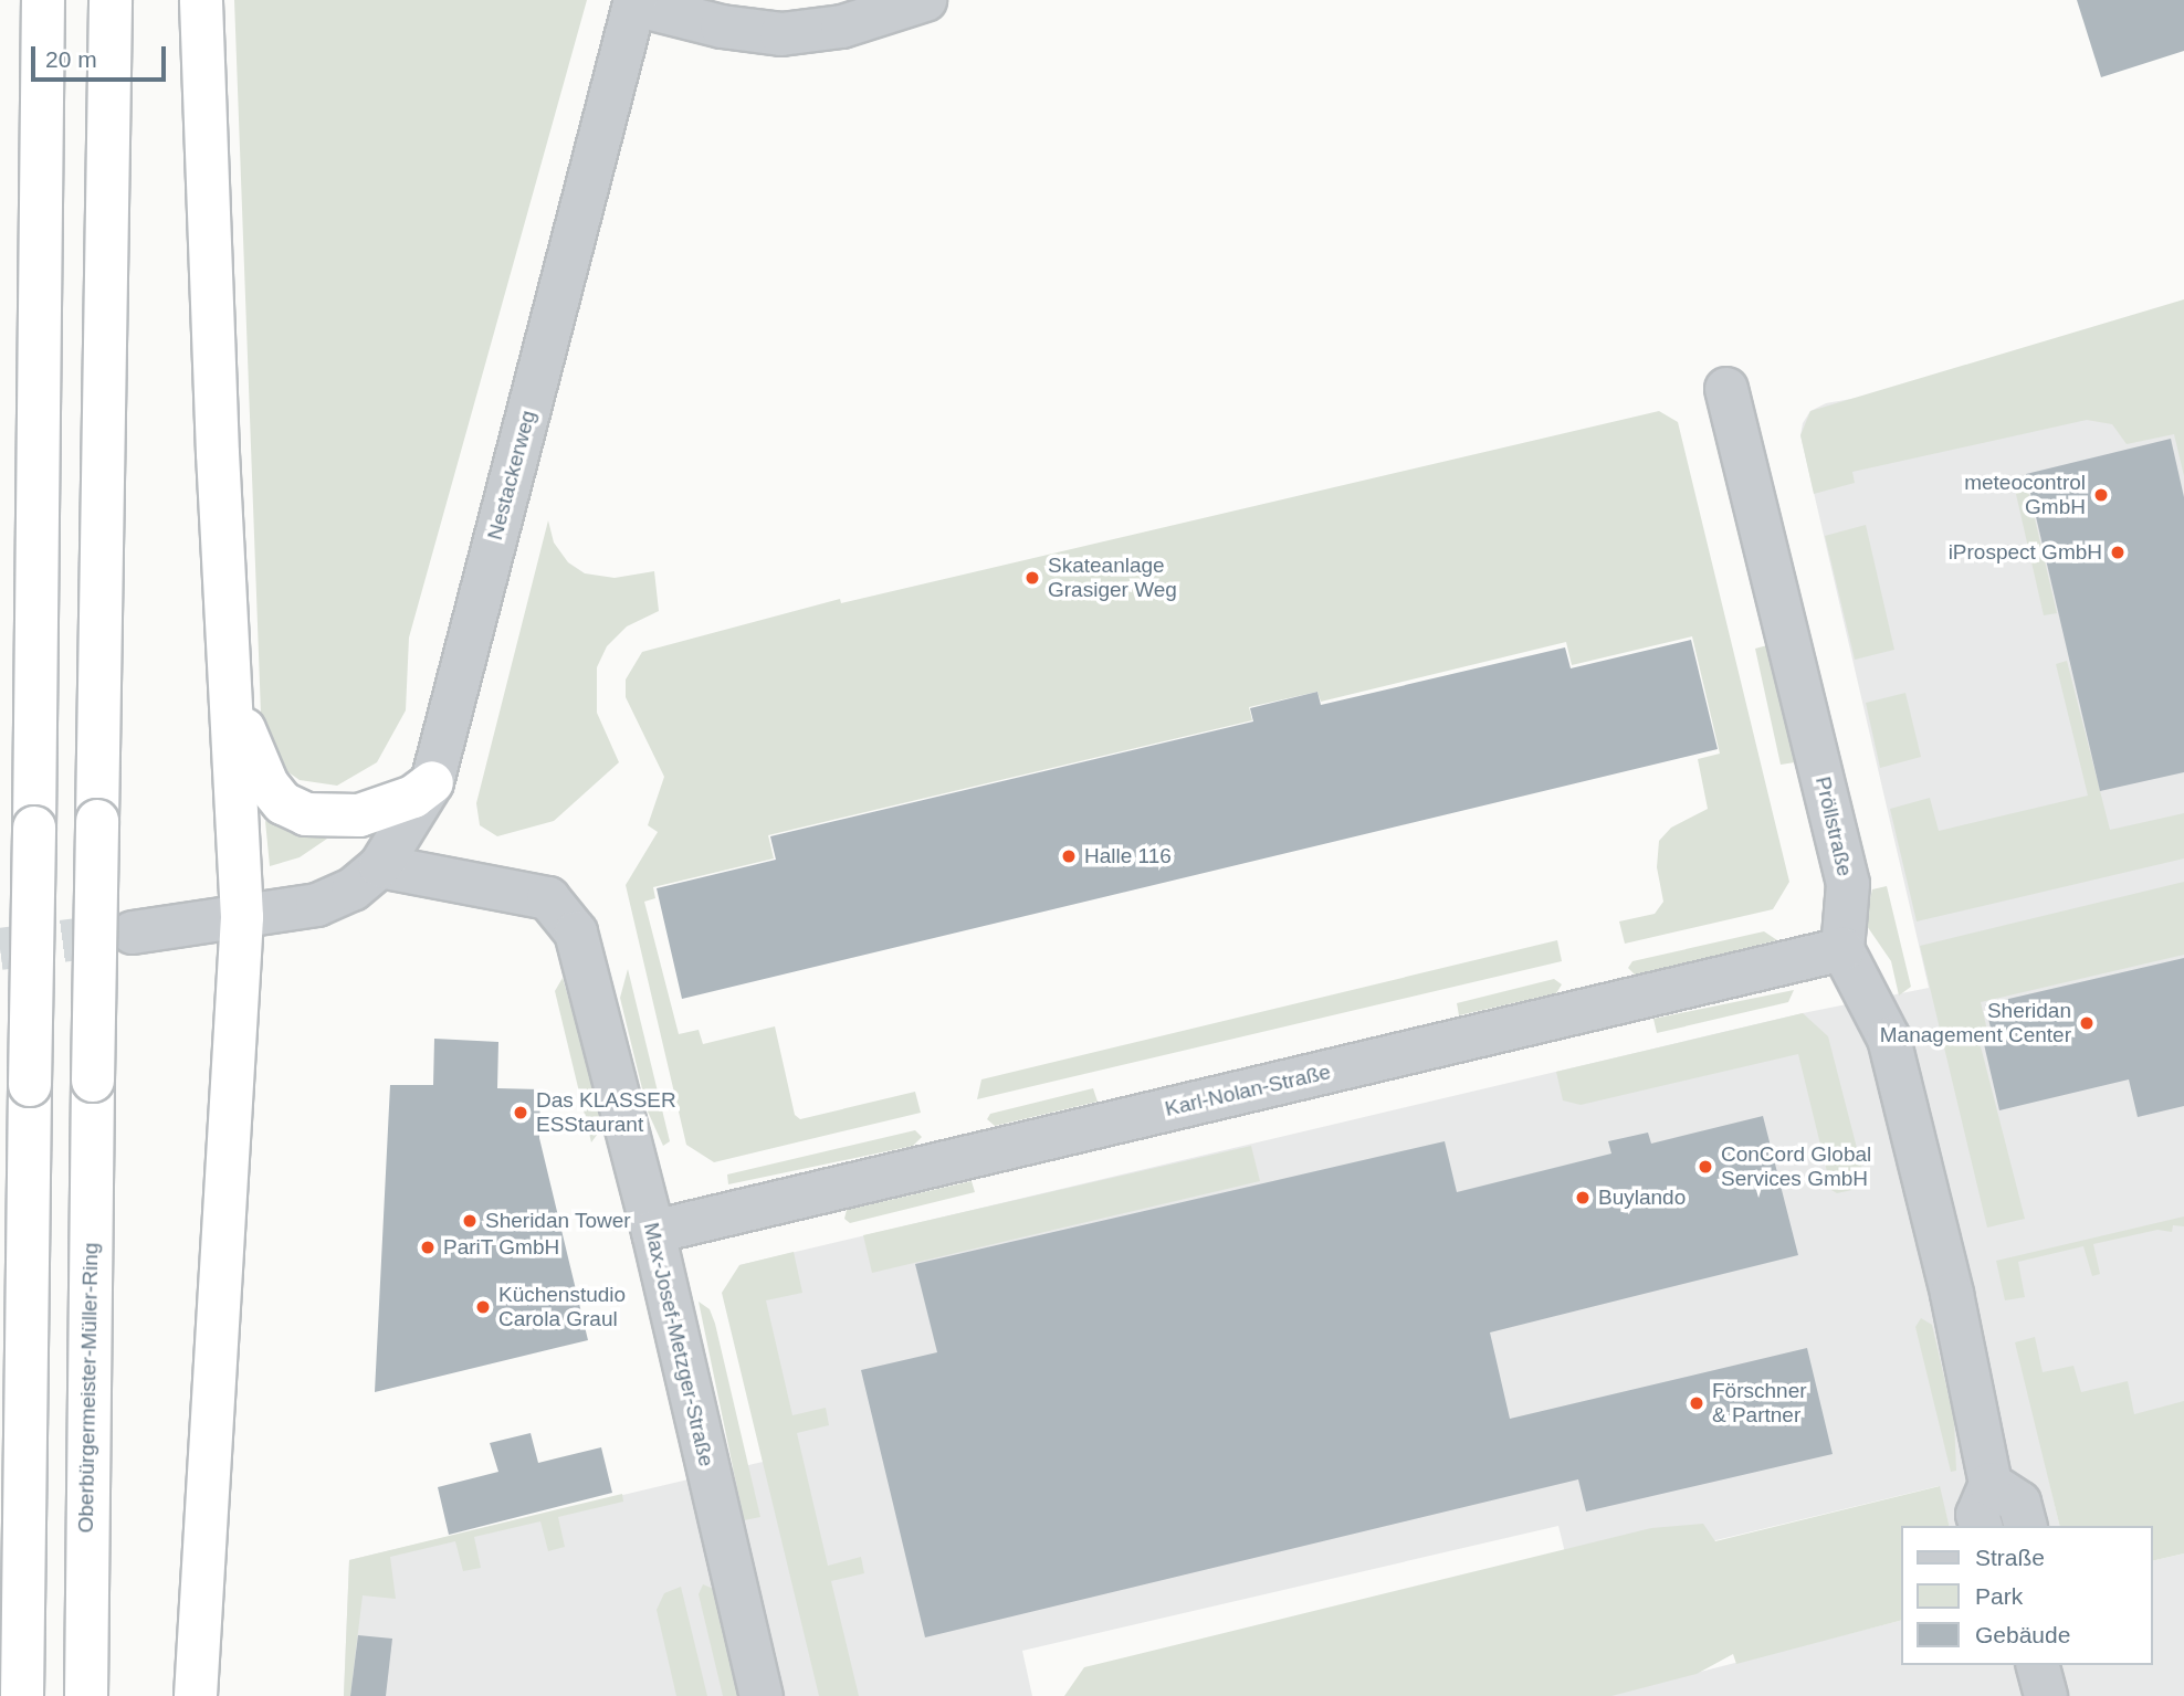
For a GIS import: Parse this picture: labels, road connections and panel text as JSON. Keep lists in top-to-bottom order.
{
  "streets": {
    "highway": ["Oberbürgermeister-Müller-Ring"],
    "street": [
      "Nestackerweg",
      "Pröllstraße",
      "Karl-Nolan-Straße",
      "Max-Josef-Metzger-Straße"
    ]
  },
  "crossings": [
    ["Nestackerweg", "Max-Josef-Metzger-Straße"],
    ["Pröllstraße", "Karl-Nolan-Straße"],
    ["Karl-Nolan-Straße", "Max-Josef-Metzger-Straße"]
  ],
  "places": [
    "meteocontrol GmbH",
    "iProspect GmbH",
    "Skateanlage Grasiger Weg",
    "Halle 116",
    "Sheridan Management Center",
    "Das KLASSER ESStaurant",
    "ConCord Global Services GmbH",
    "Buylando",
    "Sheridan Tower",
    "PariT GmbH",
    "Küchenstudio Carola Graul",
    "Förschner & Partner"
  ],
  "legend": ["Straße", "Park", "Gebäude"],
  "scale_bar": "20 m"
}
